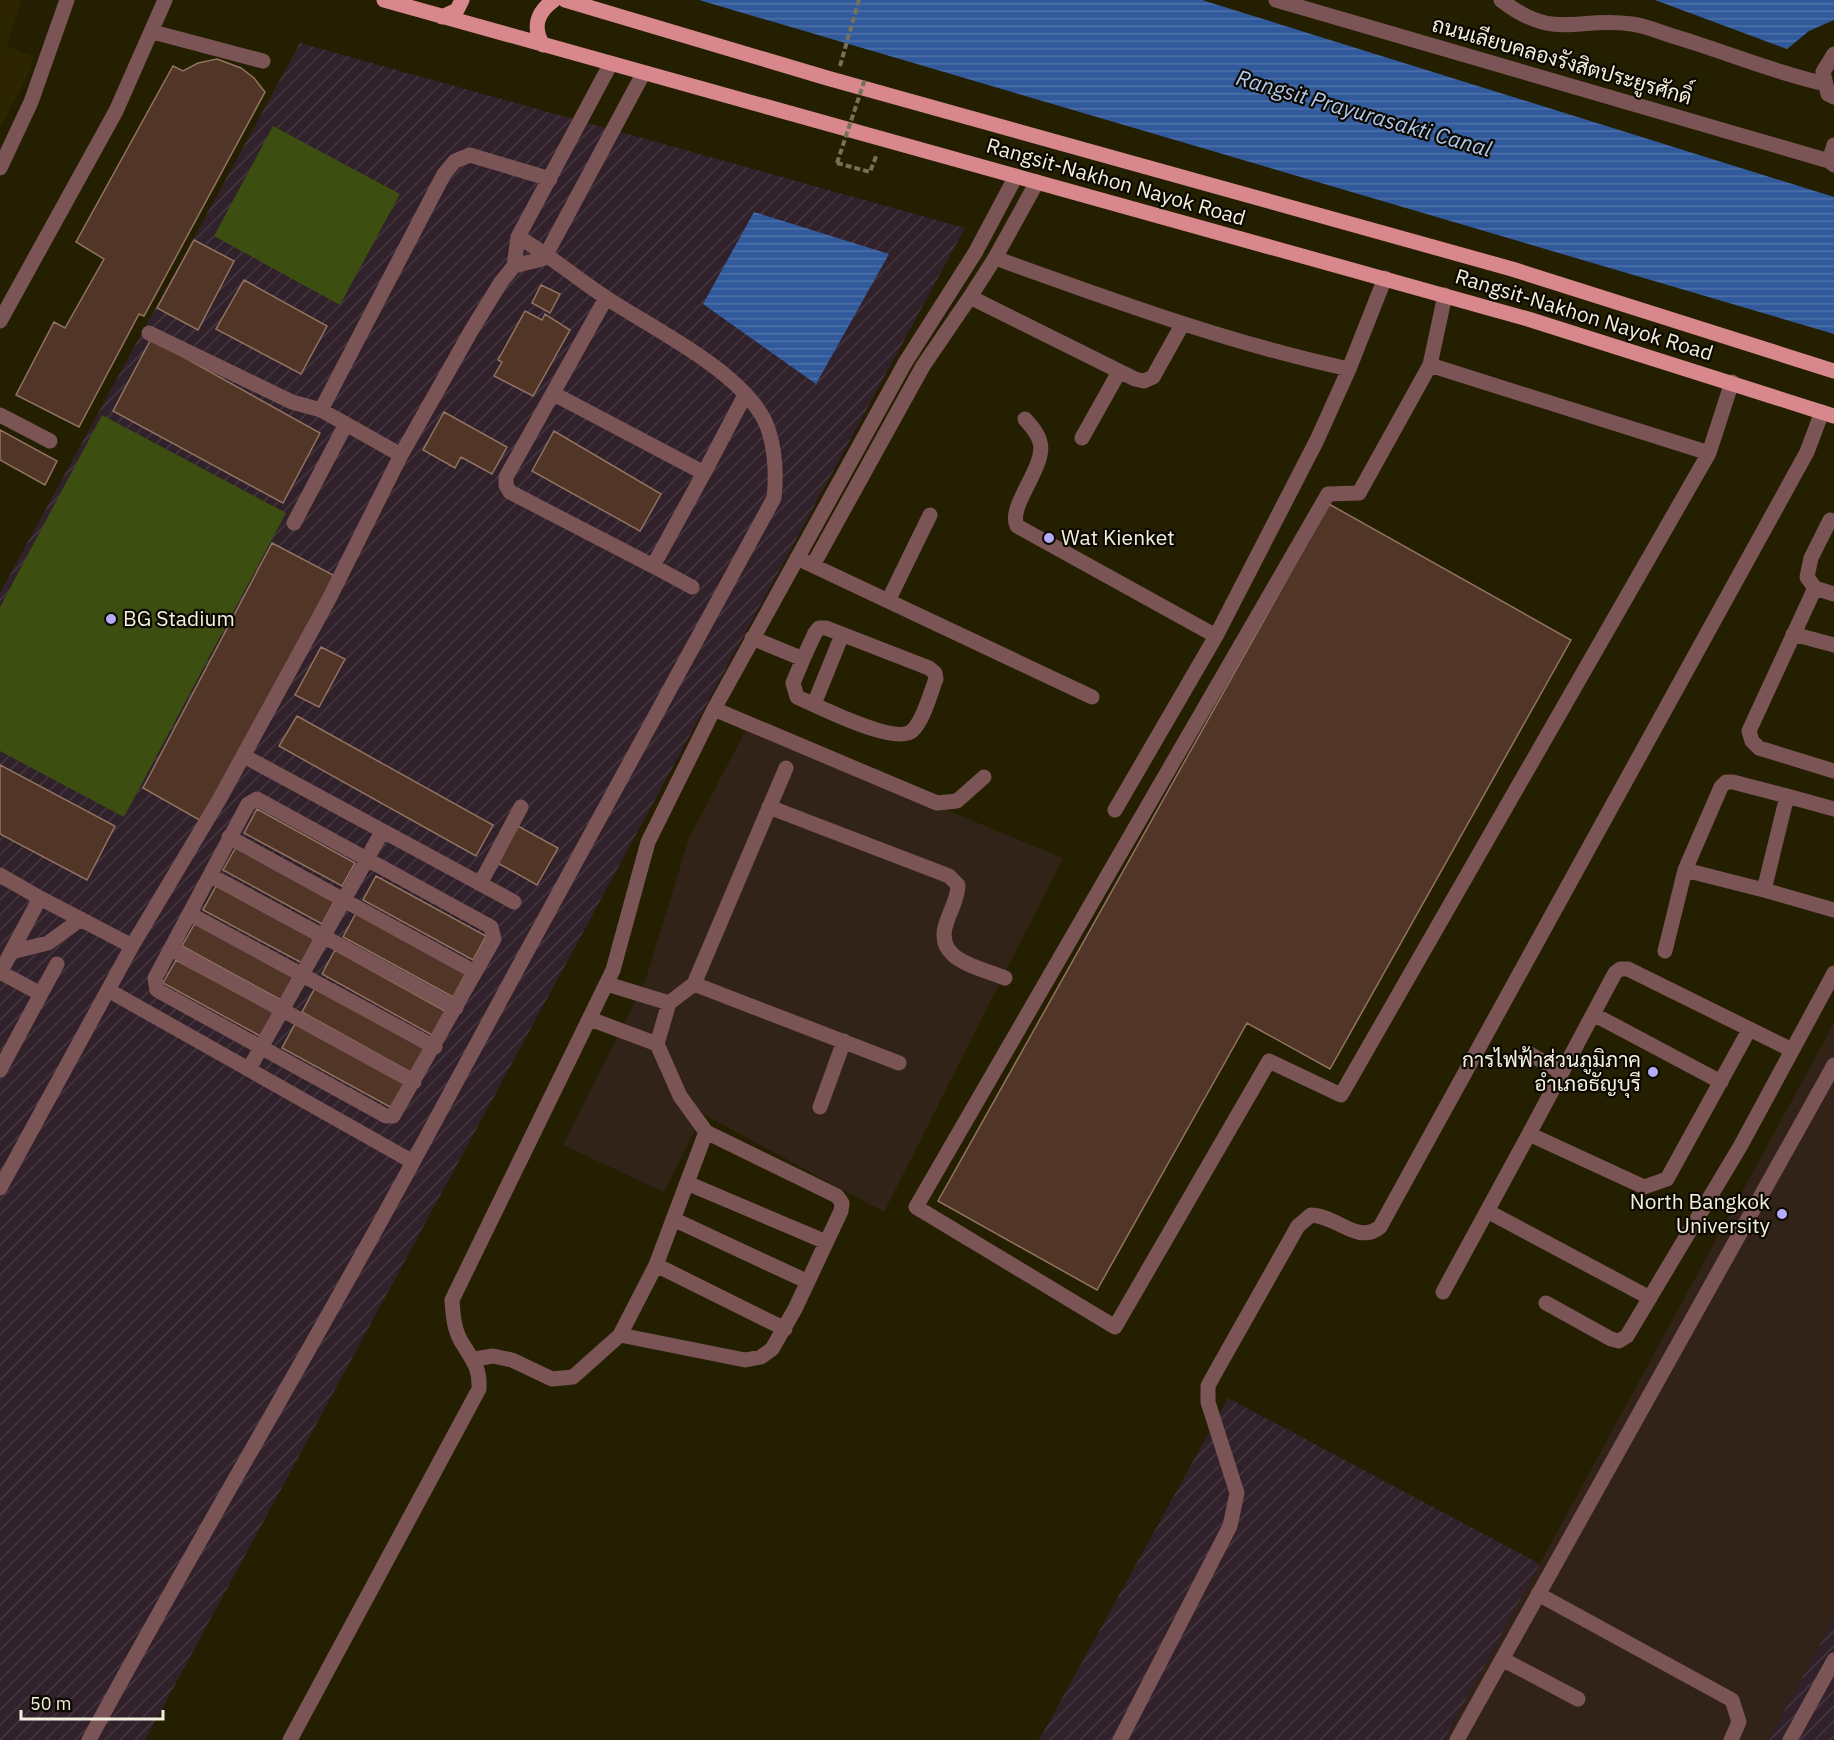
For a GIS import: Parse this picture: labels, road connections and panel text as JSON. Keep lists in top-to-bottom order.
{
  "streets": {
    "main road": ["Rangsit-Nakhon Nayok Road"],
    "street": ["ถนนเลียบคลองรังสิตประยูรศักดิ์"]
  },
  "water": ["Rangsit Prayurasakti Canal"],
  "places": [
    "Wat Kienket",
    "BG Stadium",
    "การไฟฟ้าส่วนภูมิภาค อำเภอธัญบุรี",
    "North Bangkok University"
  ],
  "scale_bar": "50 m"
}
